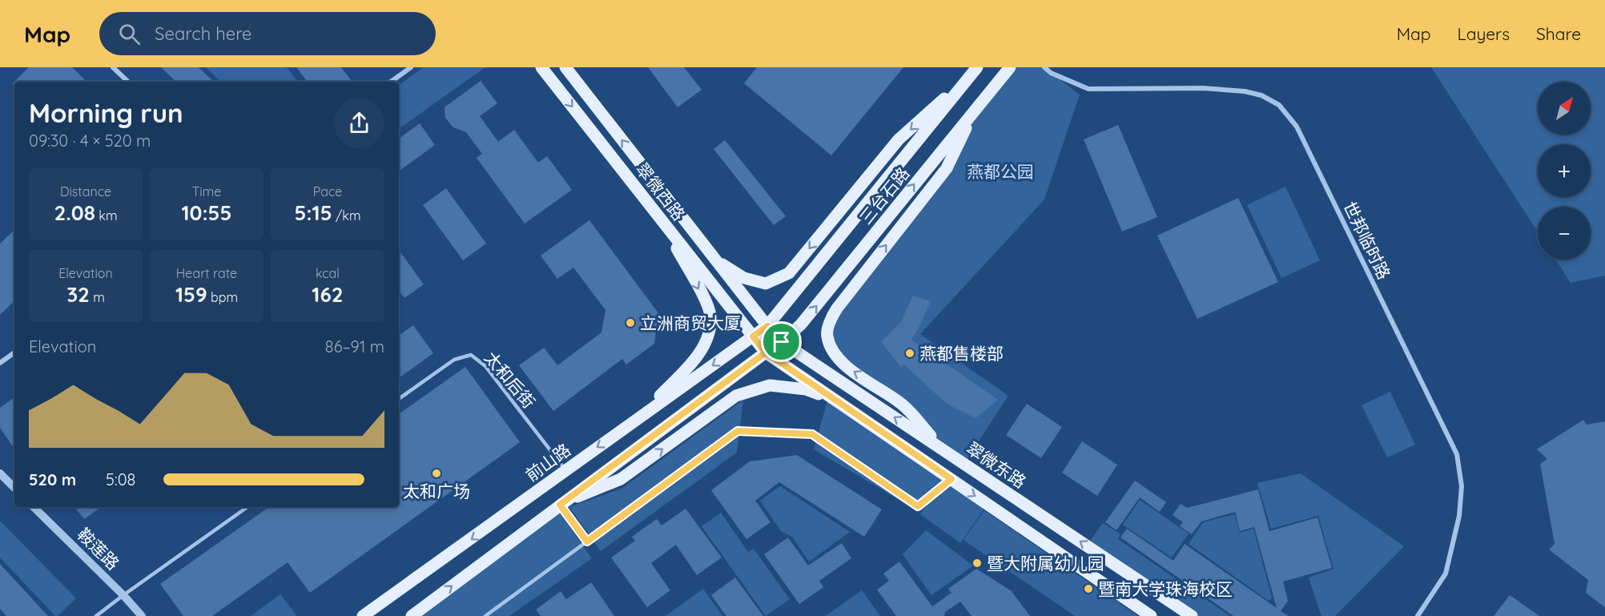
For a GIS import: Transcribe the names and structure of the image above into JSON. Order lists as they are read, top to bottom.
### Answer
{
  "streets": {
    "main road": [
      "翠微西路",
      "三台石路",
      "前山路",
      "翠微东路"
    ],
    "street": ["世邦临时路", "鞍莲路"],
    "lane": ["太和后街"]
  },
  "crossings": [
    ["翠微西路", "三台石路"],
    ["翠微西路", "前山路"],
    ["翠微西路", "翠微东路"],
    ["三台石路", "前山路"],
    ["三台石路", "翠微东路"],
    ["太和后街", "前山路"]
  ],
  "parks": ["燕都公园"],
  "places": [
    "立洲商贸大厦",
    "燕都售楼部",
    "太和广场",
    "暨大附属幼儿园",
    "暨南大学珠海校区"
  ],
  "north": "top right",
  "page": {
    "header": "Map",
    "search": "Search here",
    "nav": ["Map", "Layers", "Share"],
    "map_buttons": ["+", "−"],
    "heading": ["Morning run", "09:30 · 4 × 520 m"],
    "stats": [
      ["Distance", "2.08 km"],
      ["Time", "10:55"],
      ["Pace", "5:15 /km"],
      ["Elevation", "32 m"],
      ["Heart rate", "159 bpm"],
      ["kcal", "162"]
    ],
    "chart": ["Elevation", "86–91 m"],
    "list": [
      {
        "name": "520 m",
        "note": "5:08"
      }
    ]
  }
}
